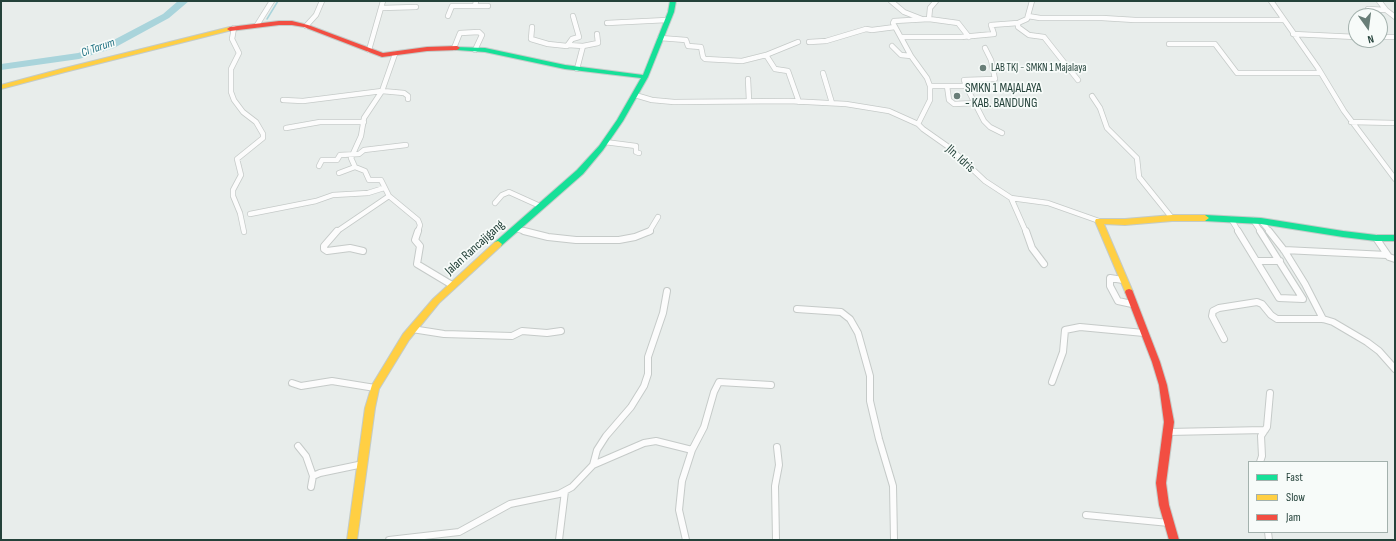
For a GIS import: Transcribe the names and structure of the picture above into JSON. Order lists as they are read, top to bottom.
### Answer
{
  "streets": {
    "street": ["Jln. Idris", "Jalan Rancajigang"]
  },
  "crossings": [
    ["Jln. Idris", "Jalan Rancajigang"]
  ],
  "water": ["Ci Tarum"],
  "places": ["LAB TKJ - SMKN 1 Majalaya", "SMKN 1 MAJALAYA - KAB. BANDUNG"],
  "legend": ["Fast", "Slow", "Jam"],
  "north": "bottom"
}
